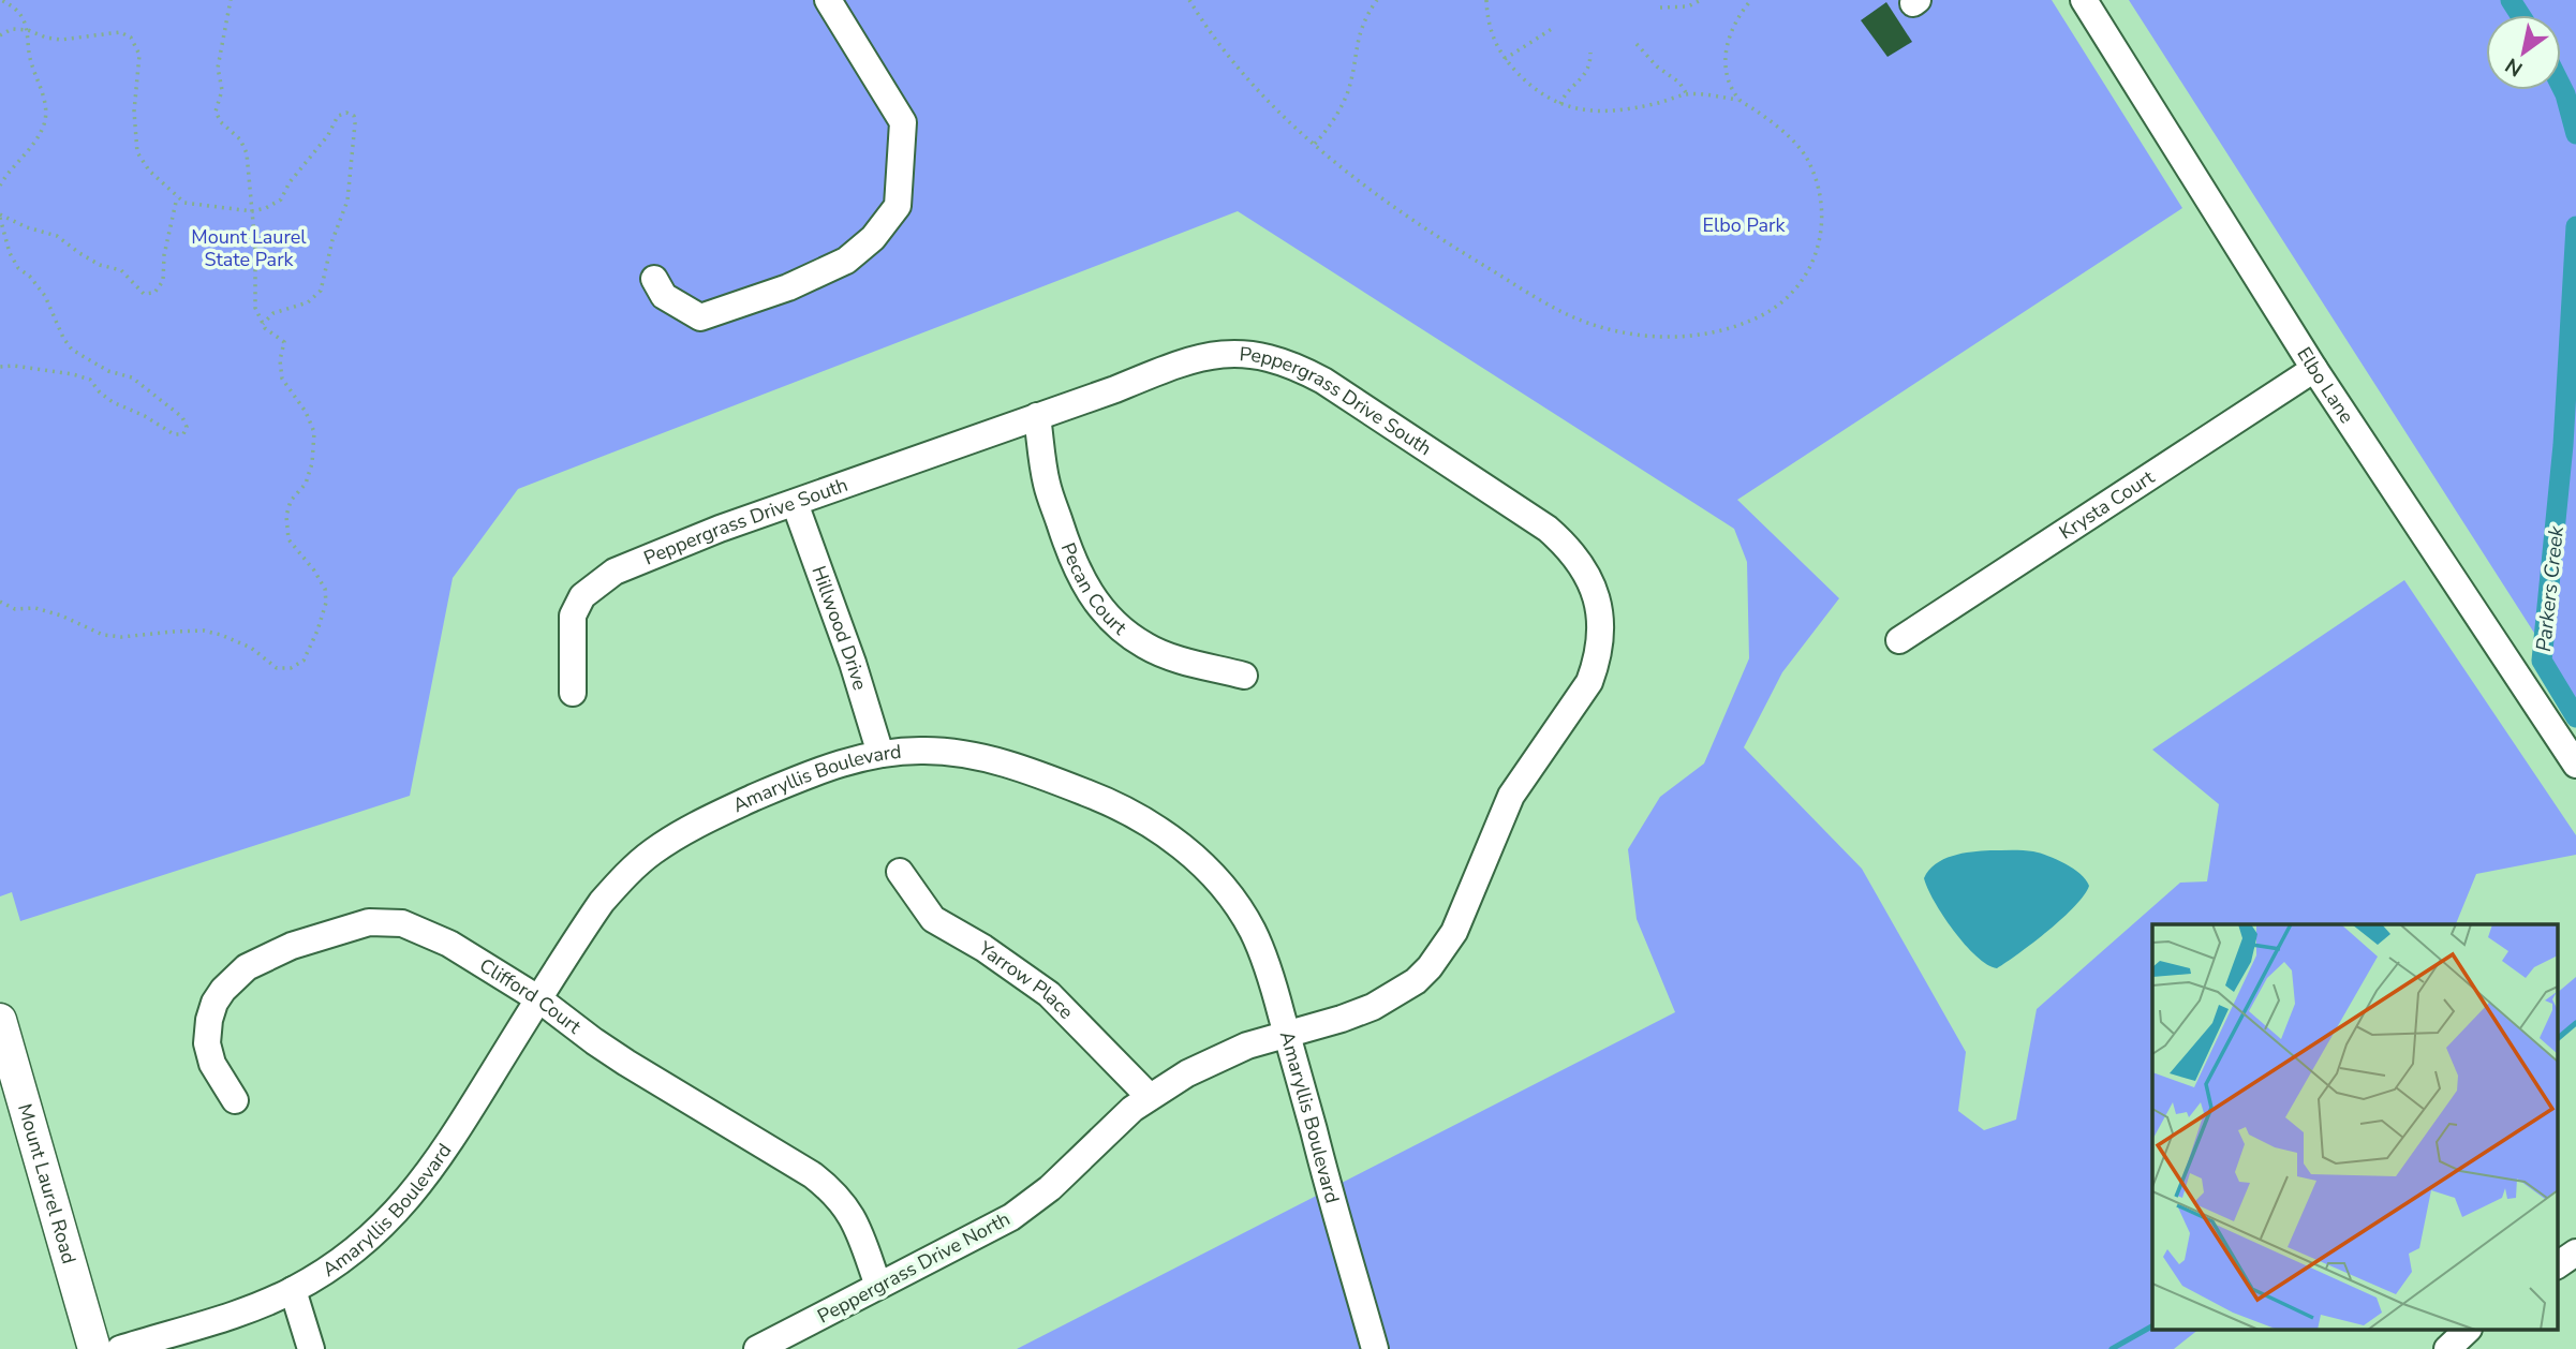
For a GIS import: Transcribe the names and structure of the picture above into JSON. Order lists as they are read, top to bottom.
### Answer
{
  "streets": {
    "main road": ["Mount Laurel Road"],
    "street": [
      "Elbo Lane",
      "Peppergrass Drive South",
      "Krysta Court",
      "Pecan Court",
      "Hillwood Drive",
      "Amaryllis Boulevard",
      "Yarrow Place",
      "Clifford Court",
      "Peppergrass Drive North"
    ]
  },
  "crossings": [
    ["Elbo Lane", "Krysta Court"],
    ["Peppergrass Drive South", "Pecan Court"],
    ["Peppergrass Drive South", "Hillwood Drive"],
    ["Peppergrass Drive South", "Amaryllis Boulevard"],
    ["Peppergrass Drive South", "Peppergrass Drive North"],
    ["Hillwood Drive", "Amaryllis Boulevard"],
    ["Amaryllis Boulevard", "Clifford Court"],
    ["Amaryllis Boulevard", "Peppergrass Drive North"],
    ["Yarrow Place", "Peppergrass Drive North"],
    ["Clifford Court", "Peppergrass Drive North"]
  ],
  "water": ["Parkers Creek"],
  "parks": ["Elbo Park", "Mount Laurel State Park"],
  "north": "bottom left"
}
